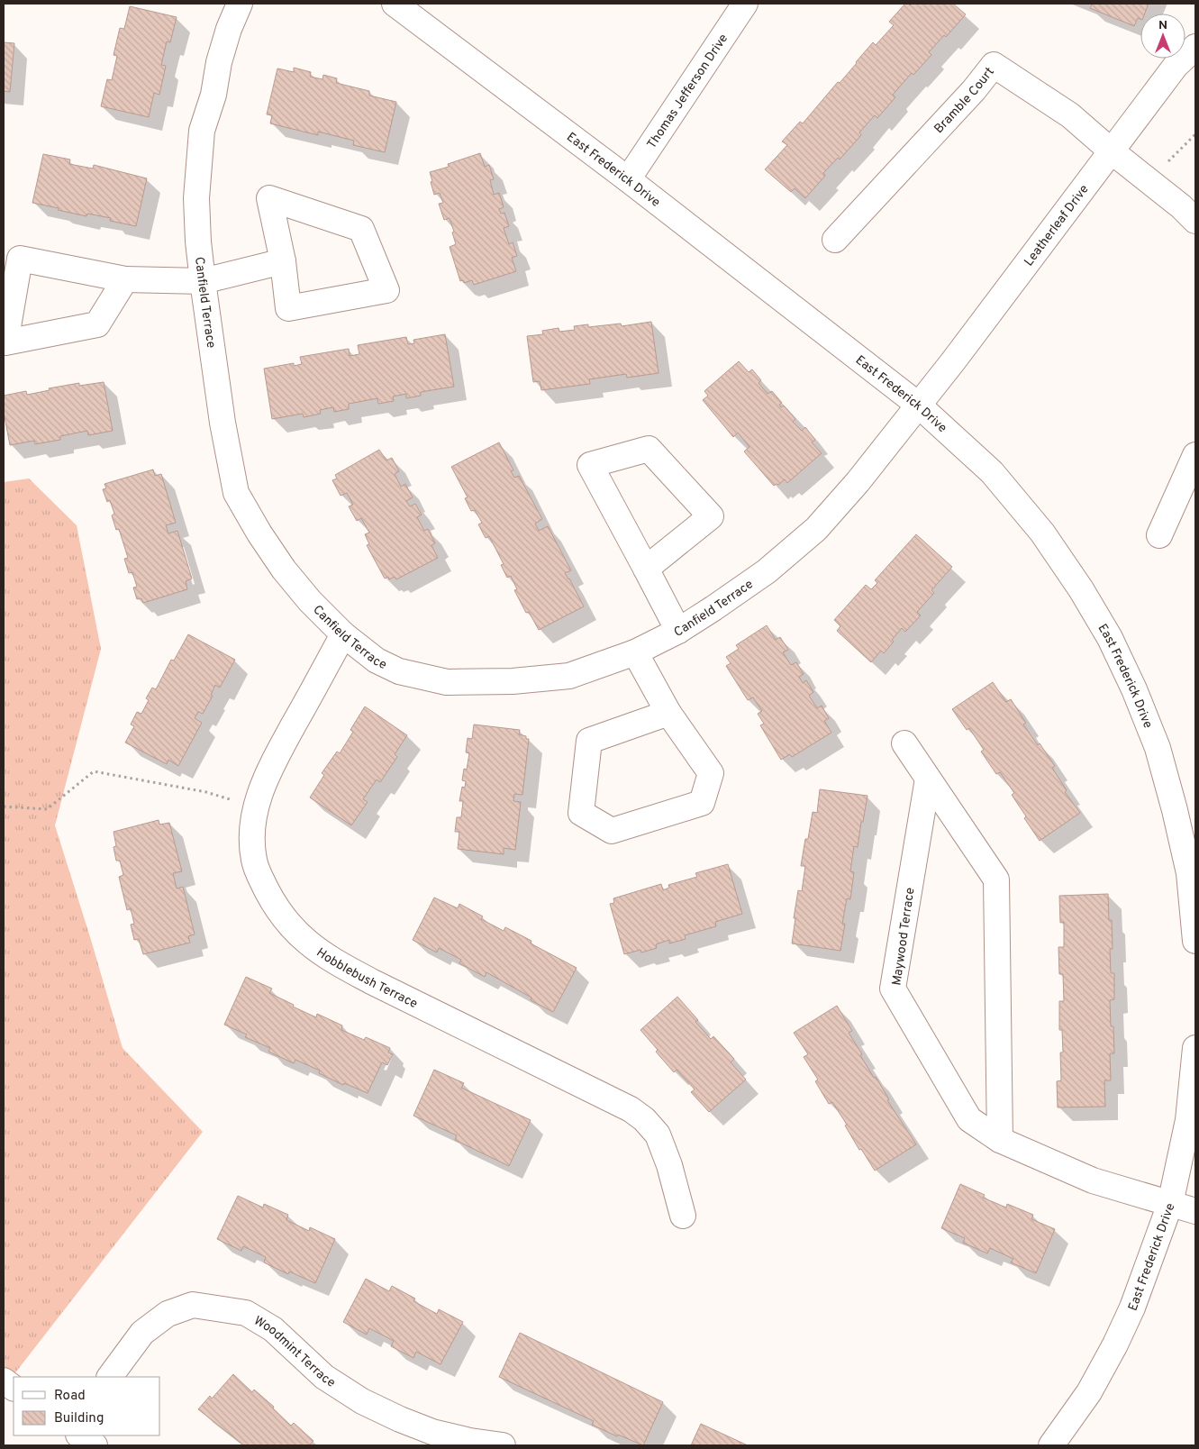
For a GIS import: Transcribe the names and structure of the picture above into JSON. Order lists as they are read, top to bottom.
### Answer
{
  "streets": {
    "street": [
      "Thomas Jefferson Drive",
      "Bramble Court",
      "East Frederick Drive",
      "Leatherleaf Drive",
      "Canfield Terrace",
      "Maywood Terrace",
      "Hobblebush Terrace",
      "Woodmint Terrace"
    ]
  },
  "crossings": [
    ["Thomas Jefferson Drive", "East Frederick Drive"],
    ["Bramble Court", "Leatherleaf Drive"],
    ["East Frederick Drive", "Leatherleaf Drive"],
    ["East Frederick Drive", "Canfield Terrace"],
    ["East Frederick Drive", "Maywood Terrace"],
    ["Leatherleaf Drive", "Canfield Terrace"],
    ["Canfield Terrace", "Hobblebush Terrace"]
  ],
  "legend": ["Road", "Building"],
  "north": "top"
}
